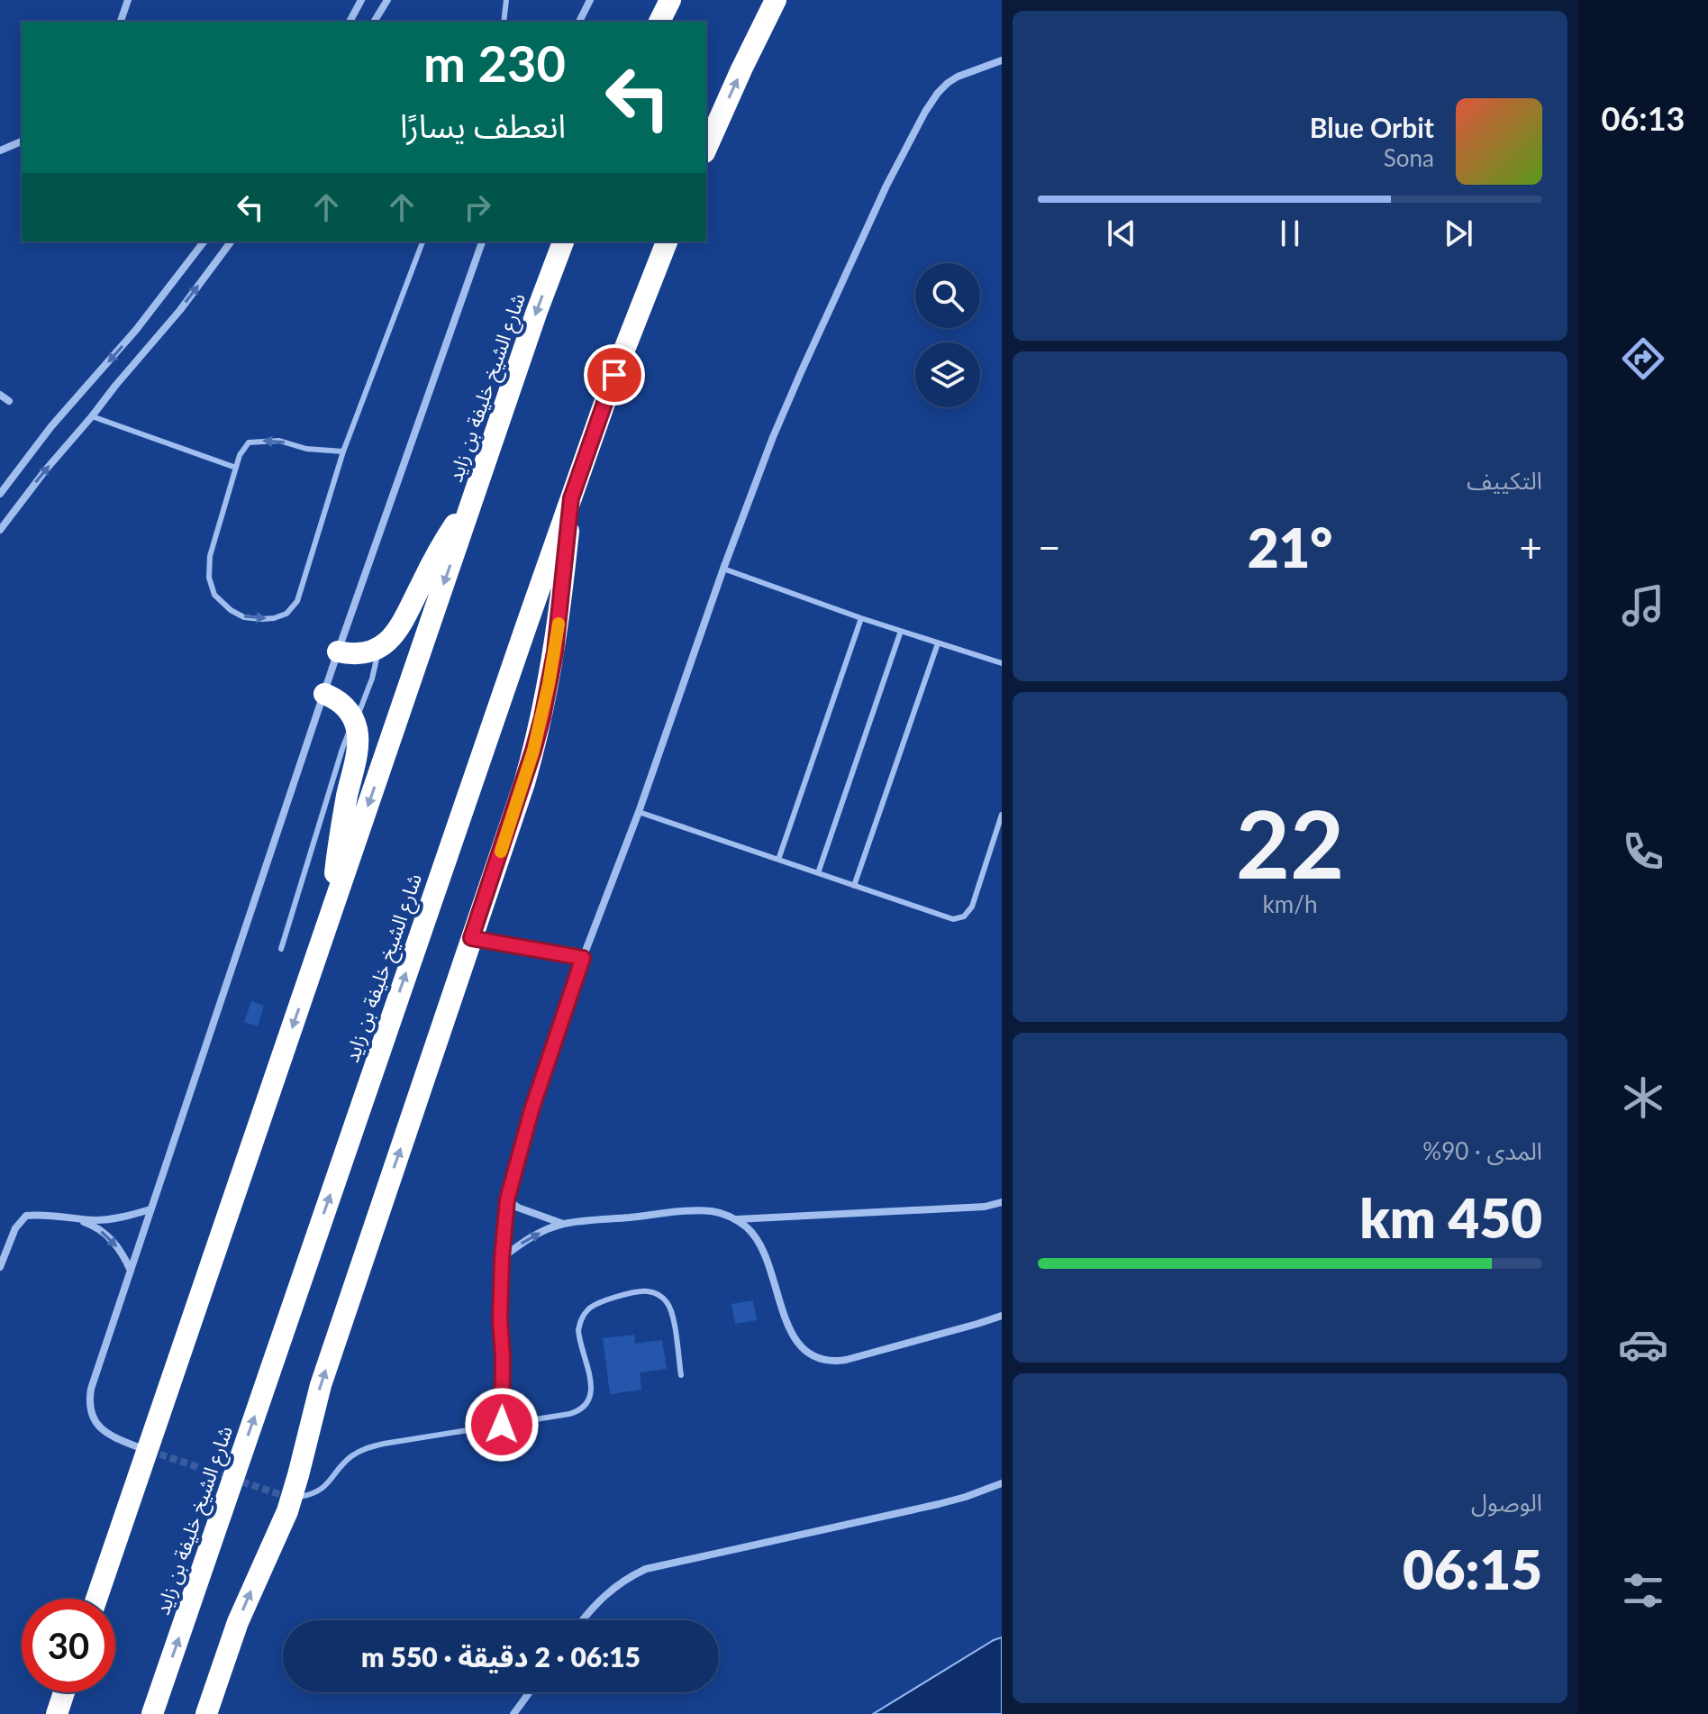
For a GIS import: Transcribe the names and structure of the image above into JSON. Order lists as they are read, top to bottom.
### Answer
{
  "streets": {
    "highway": ["شارع الشيخ خليفة بن زايد"]
  },
  "page": {
    "tabs": "06:13",
    "turn": ["230 m", "انعطف يسارًا"],
    "song": ["Blue Orbit", "Sona"],
    "tile": [
      "التكييف",
      ["22", "km/h"],
      ["المدى · 90%", "450 km"],
      ["الوصول", "06:15"]
    ],
    "heat": ["−", "21°", "+"],
    "limit": "30",
    "trip": "06:15 · 2 دقيقة · 550 m"
  }
}
